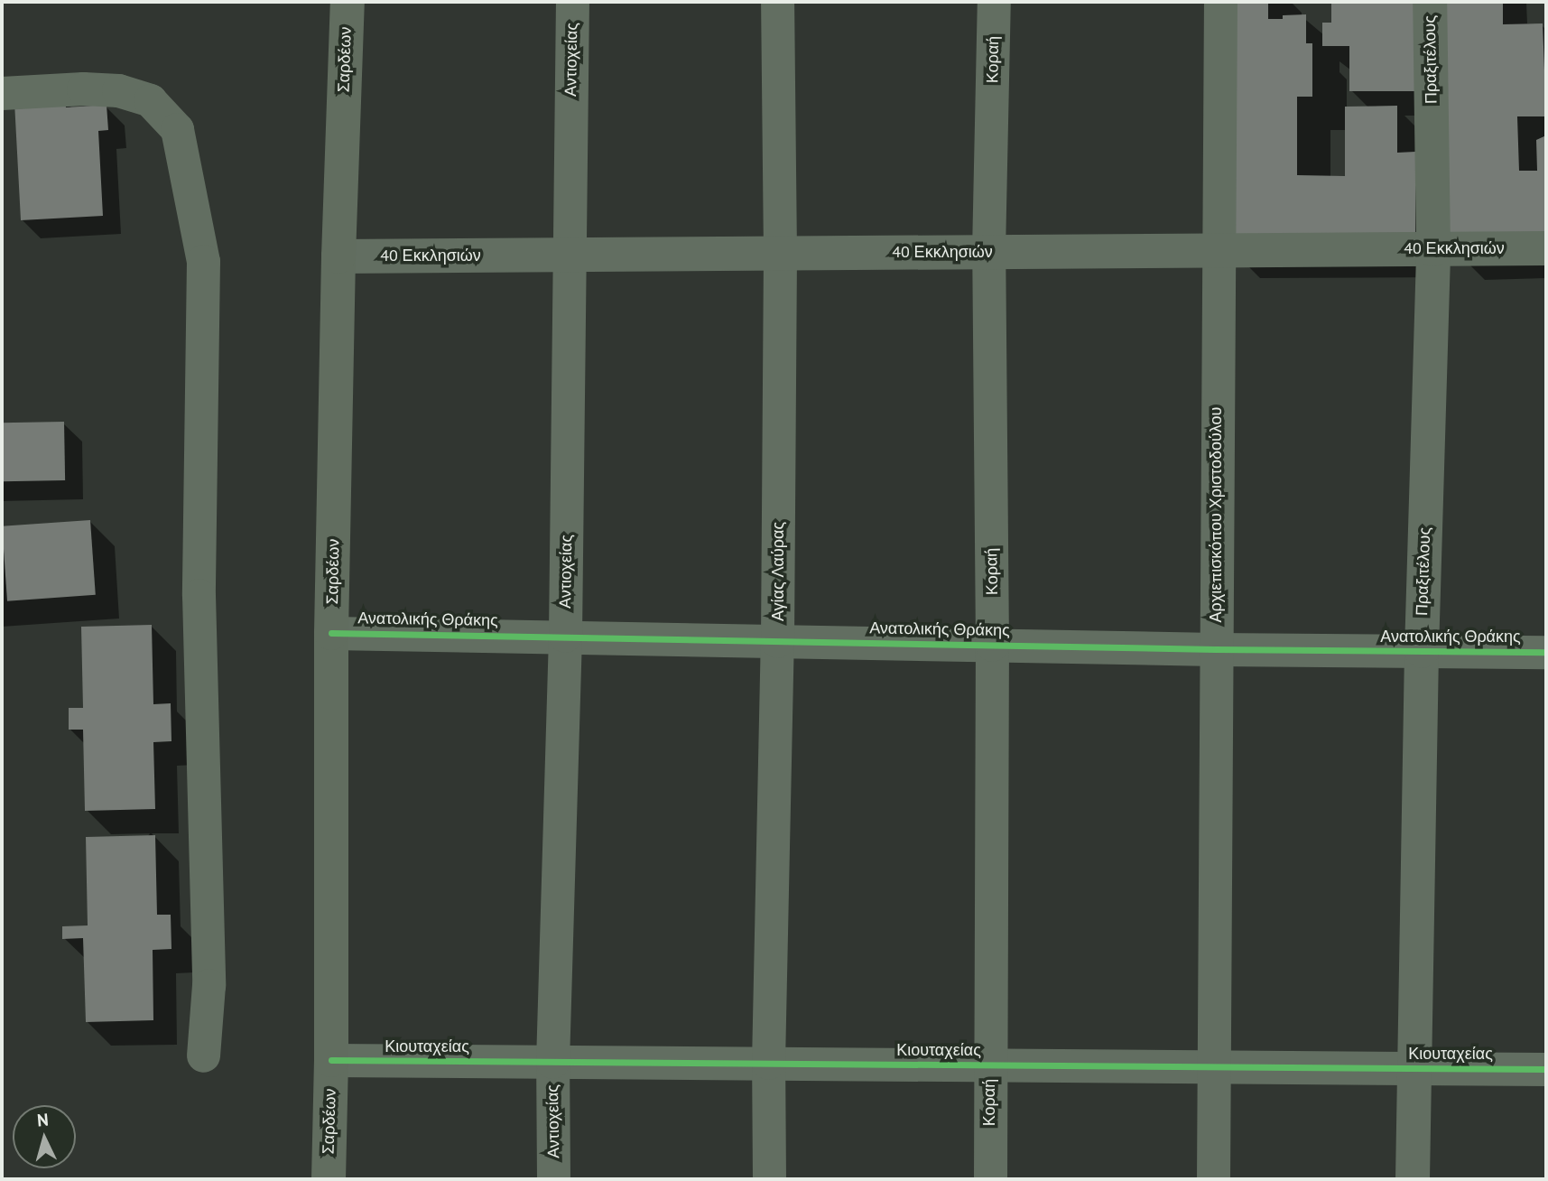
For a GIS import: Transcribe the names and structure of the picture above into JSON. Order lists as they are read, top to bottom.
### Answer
{
  "streets": {
    "main road": ["Σαρδέων"],
    "street": [
      "Αντιοχείας",
      "Κοραή",
      "Πραξιτέλους",
      "40 Εκκλησιών",
      "Αρχιεπισκόπου Χριστοδούλου",
      "Αγίας Λαύρας",
      "Ανατολικής Θράκης",
      "Κιουταχείας"
    ]
  },
  "crossings": [
    ["Σαρδέων", "40 Εκκλησιών"],
    ["Σαρδέων", "Ανατολικής Θράκης"],
    ["Σαρδέων", "Κιουταχείας"],
    ["Αντιοχείας", "40 Εκκλησιών"],
    ["Αντιοχείας", "Ανατολικής Θράκης"],
    ["Αντιοχείας", "Κιουταχείας"],
    ["Κοραή", "40 Εκκλησιών"],
    ["Κοραή", "Ανατολικής Θράκης"],
    ["Κοραή", "Κιουταχείας"],
    ["Πραξιτέλους", "40 Εκκλησιών"],
    ["Πραξιτέλους", "Ανατολικής Θράκης"],
    ["Πραξιτέλους", "Κιουταχείας"],
    ["40 Εκκλησιών", "Αρχιεπισκόπου Χριστοδούλου"],
    ["40 Εκκλησιών", "Αγίας Λαύρας"],
    ["Αρχιεπισκόπου Χριστοδούλου", "Ανατολικής Θράκης"],
    ["Αρχιεπισκόπου Χριστοδούλου", "Κιουταχείας"],
    ["Αγίας Λαύρας", "Ανατολικής Θράκης"],
    ["Αγίας Λαύρας", "Κιουταχείας"]
  ],
  "north": "top"
}
